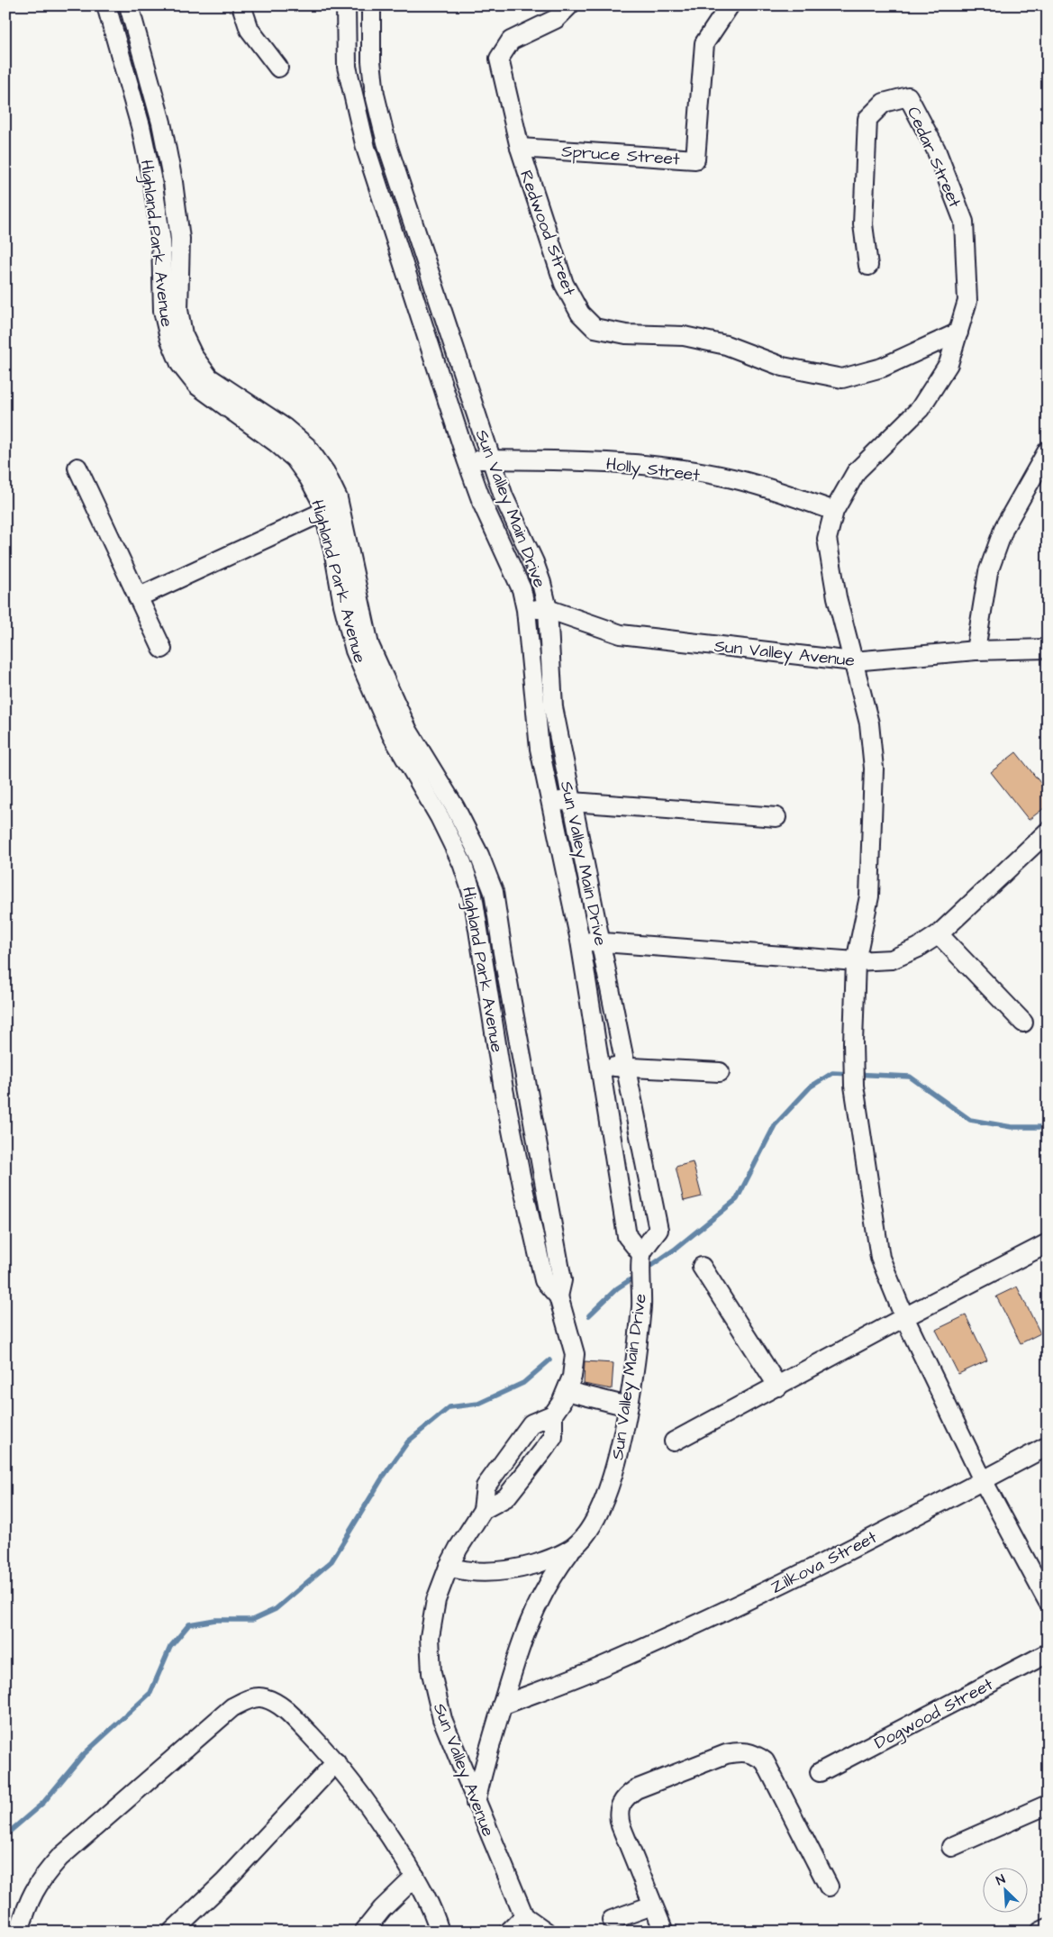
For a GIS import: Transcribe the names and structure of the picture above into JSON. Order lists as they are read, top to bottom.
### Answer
{
  "streets": {
    "street": [
      "Spruce Street",
      "Cedar Street",
      "Redwood Street",
      "Highland Park Avenue",
      "Holly Street",
      "Sun Valley Main Drive",
      "Sun Valley Avenue",
      "Zilkova Street",
      "Dogwood Street"
    ]
  },
  "crossings": [
    ["Spruce Street", "Redwood Street"],
    ["Cedar Street", "Redwood Street"],
    ["Cedar Street", "Holly Street"],
    ["Cedar Street", "Sun Valley Avenue"],
    ["Cedar Street", "Zilkova Street"],
    ["Highland Park Avenue", "Sun Valley Main Drive"],
    ["Highland Park Avenue", "Sun Valley Avenue"],
    ["Holly Street", "Sun Valley Main Drive"],
    ["Sun Valley Main Drive", "Sun Valley Avenue"]
  ],
  "north": "top left"
}
